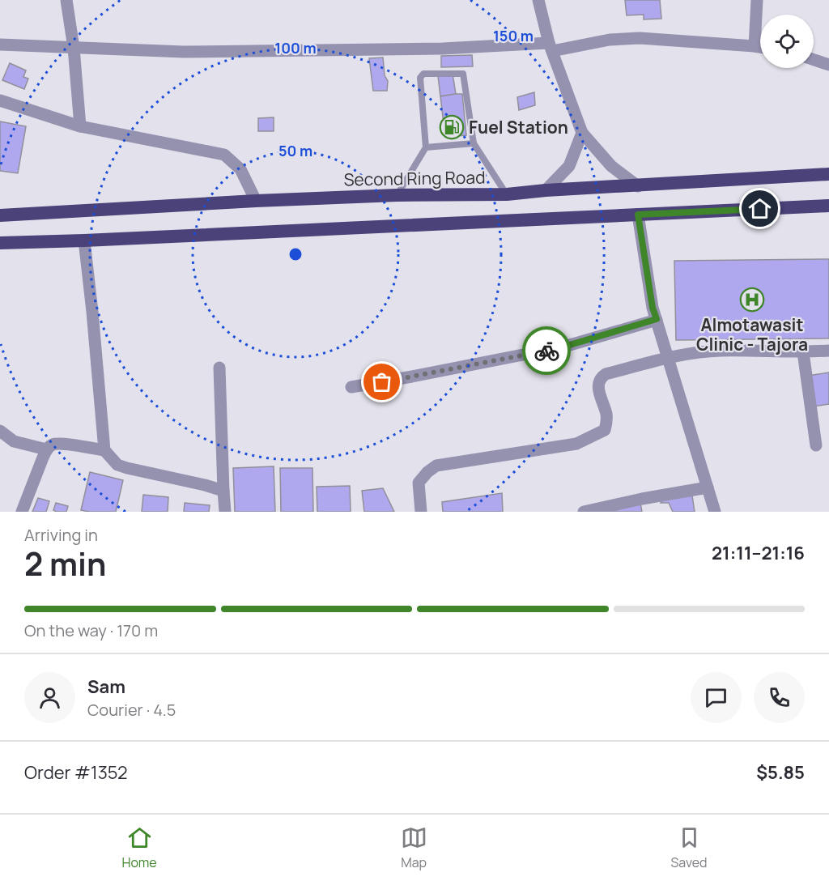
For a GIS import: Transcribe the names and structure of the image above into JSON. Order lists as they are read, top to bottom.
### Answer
{
  "streets": {
    "highway": ["Second Ring Road"]
  },
  "places": {
    "fuel station": ["Fuel Station"],
    "hospital": ["Almotawasit Clinic - Tajora"]
  },
  "page": {
    "heading": ["2 min", "Arriving in", "21:11–21:16"],
    "panel": [
      "Sam",
      "Courier · 4.5",
      "Order #1352",
      "$5.85"
    ],
    "bar": "On the way · 170 m",
    "tabs": ["Home", "Map", "Saved"]
  },
  "rings": ["150 m", "100 m", "50 m"]
}
